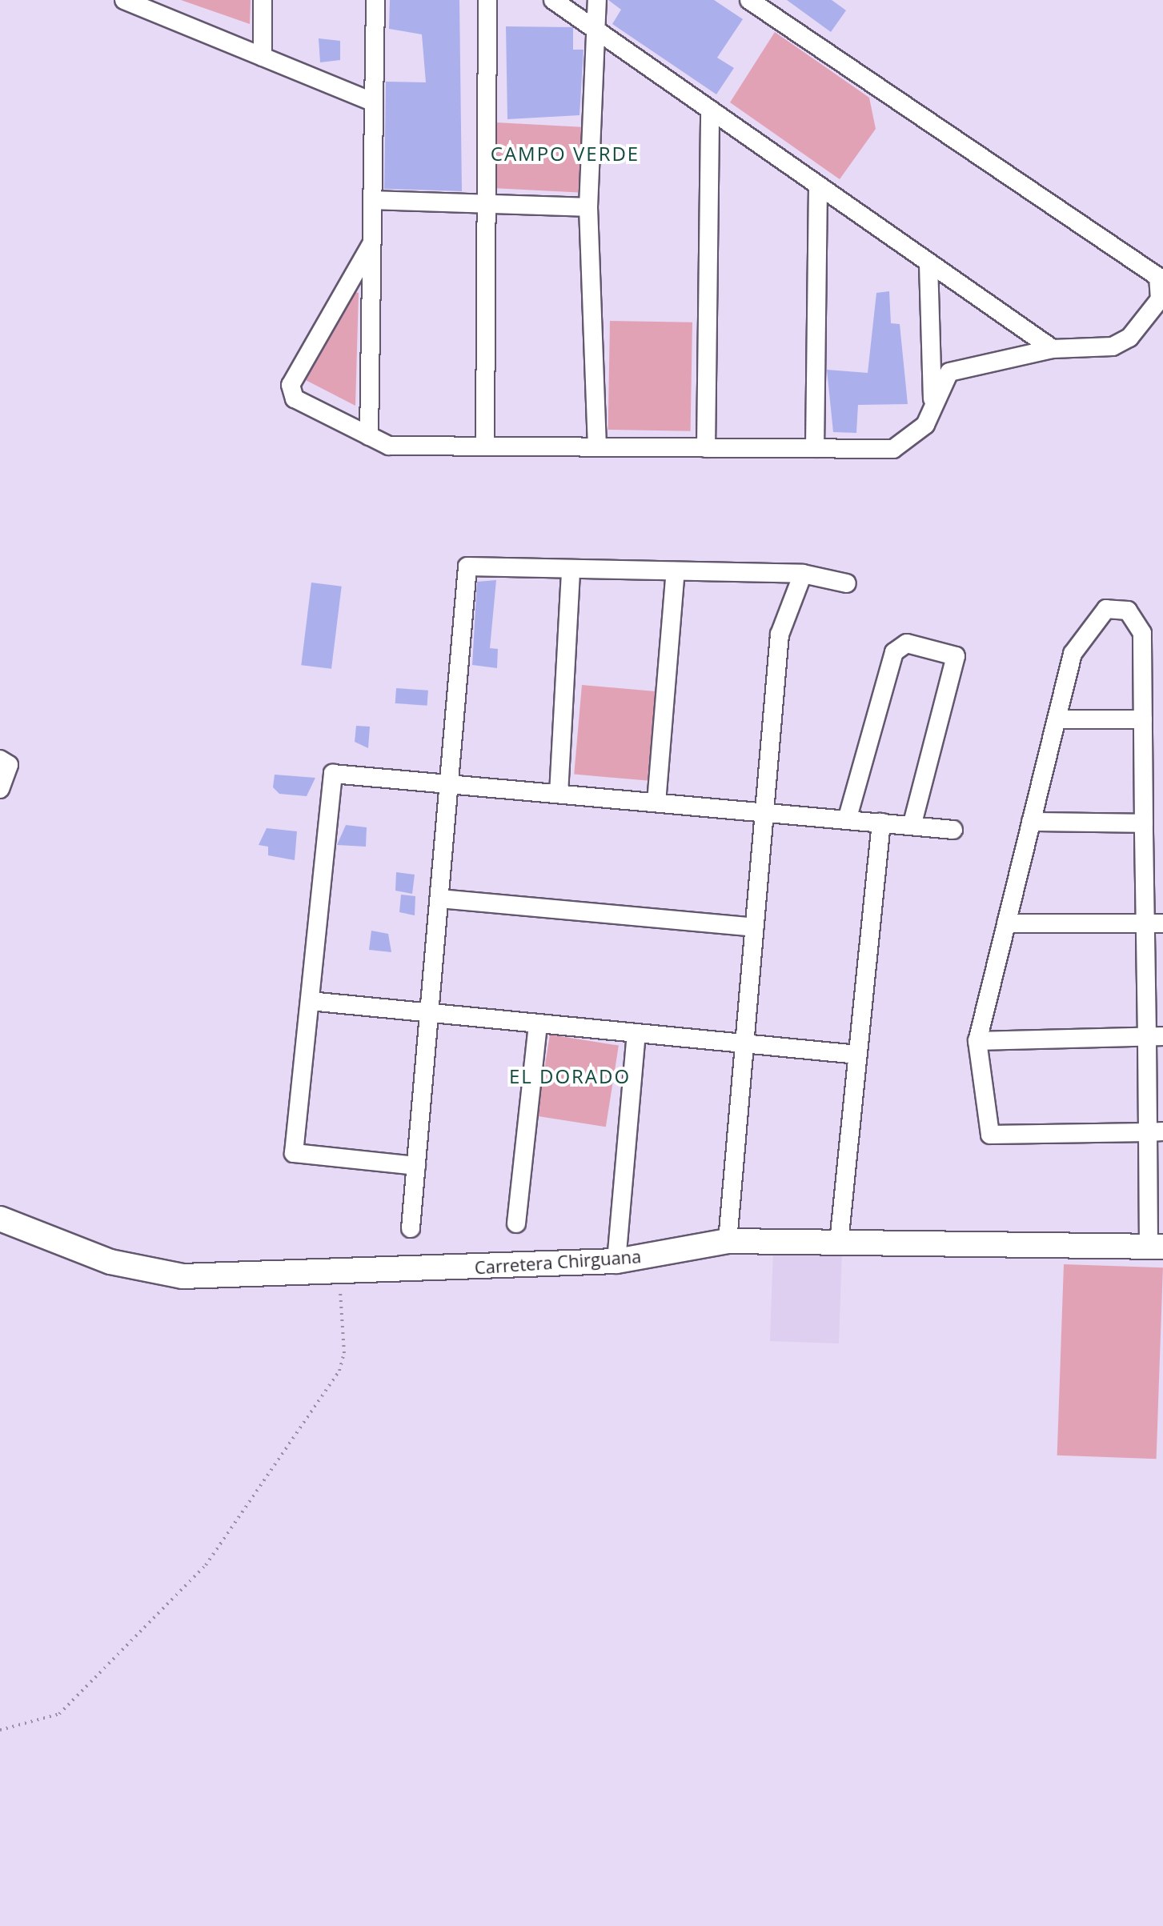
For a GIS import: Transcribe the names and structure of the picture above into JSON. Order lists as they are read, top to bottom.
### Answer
{
  "streets": {
    "street": ["Carretera Chirguana"]
  },
  "districts": ["CAMPO VERDE", "EL DORADO"]
}
